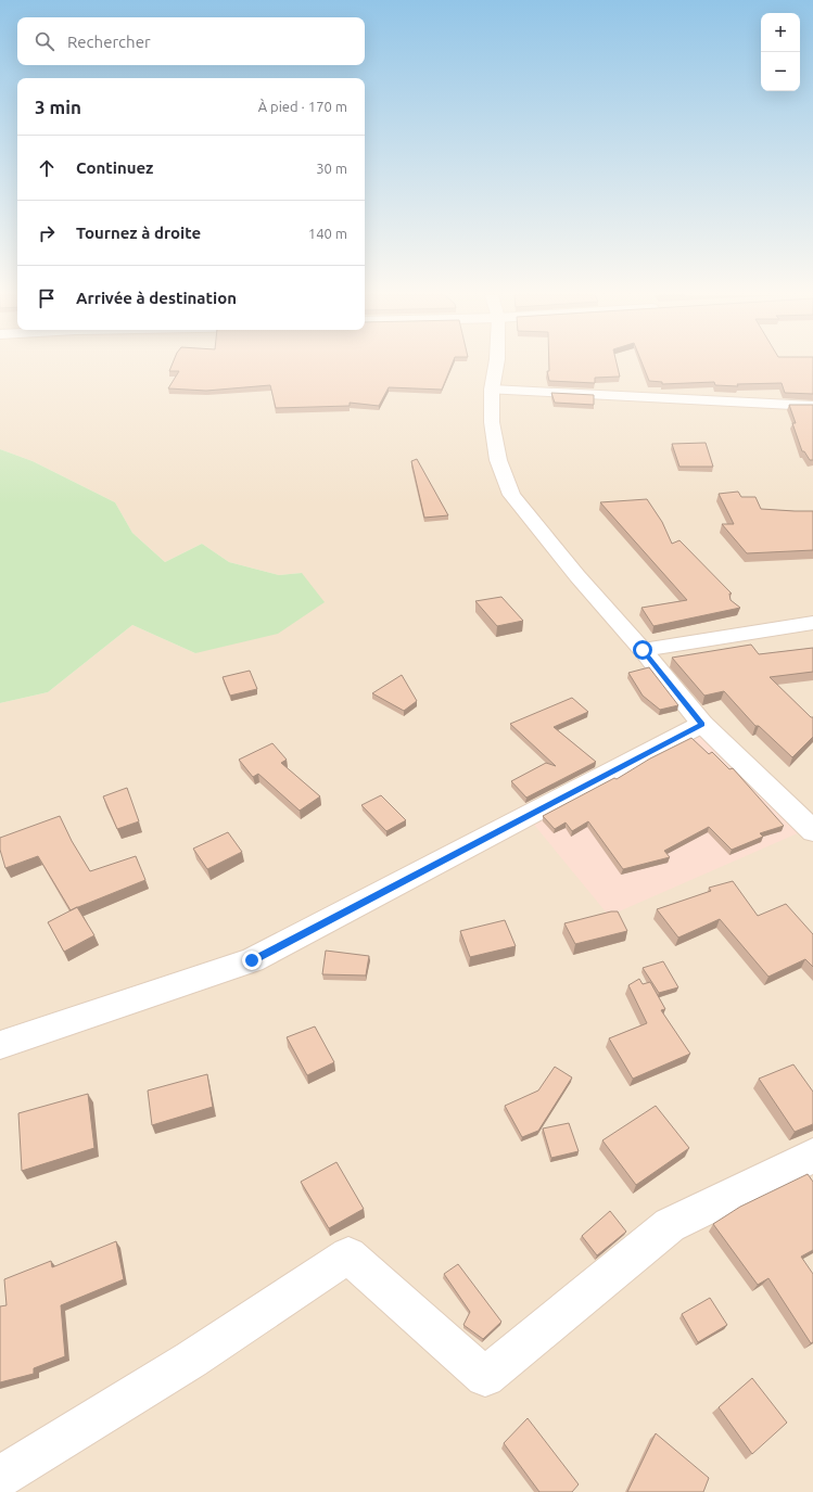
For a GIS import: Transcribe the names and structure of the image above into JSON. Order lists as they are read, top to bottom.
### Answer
{
  "page": {
    "map_buttons": ["+", "−"],
    "search": "Rechercher",
    "heading": ["3 min", "À pied · 170 m"],
    "list": [
      ["Continuez", "30 m"],
      ["Tournez à droite", "140 m"],
      "Arrivée à destination"
    ]
  }
}
